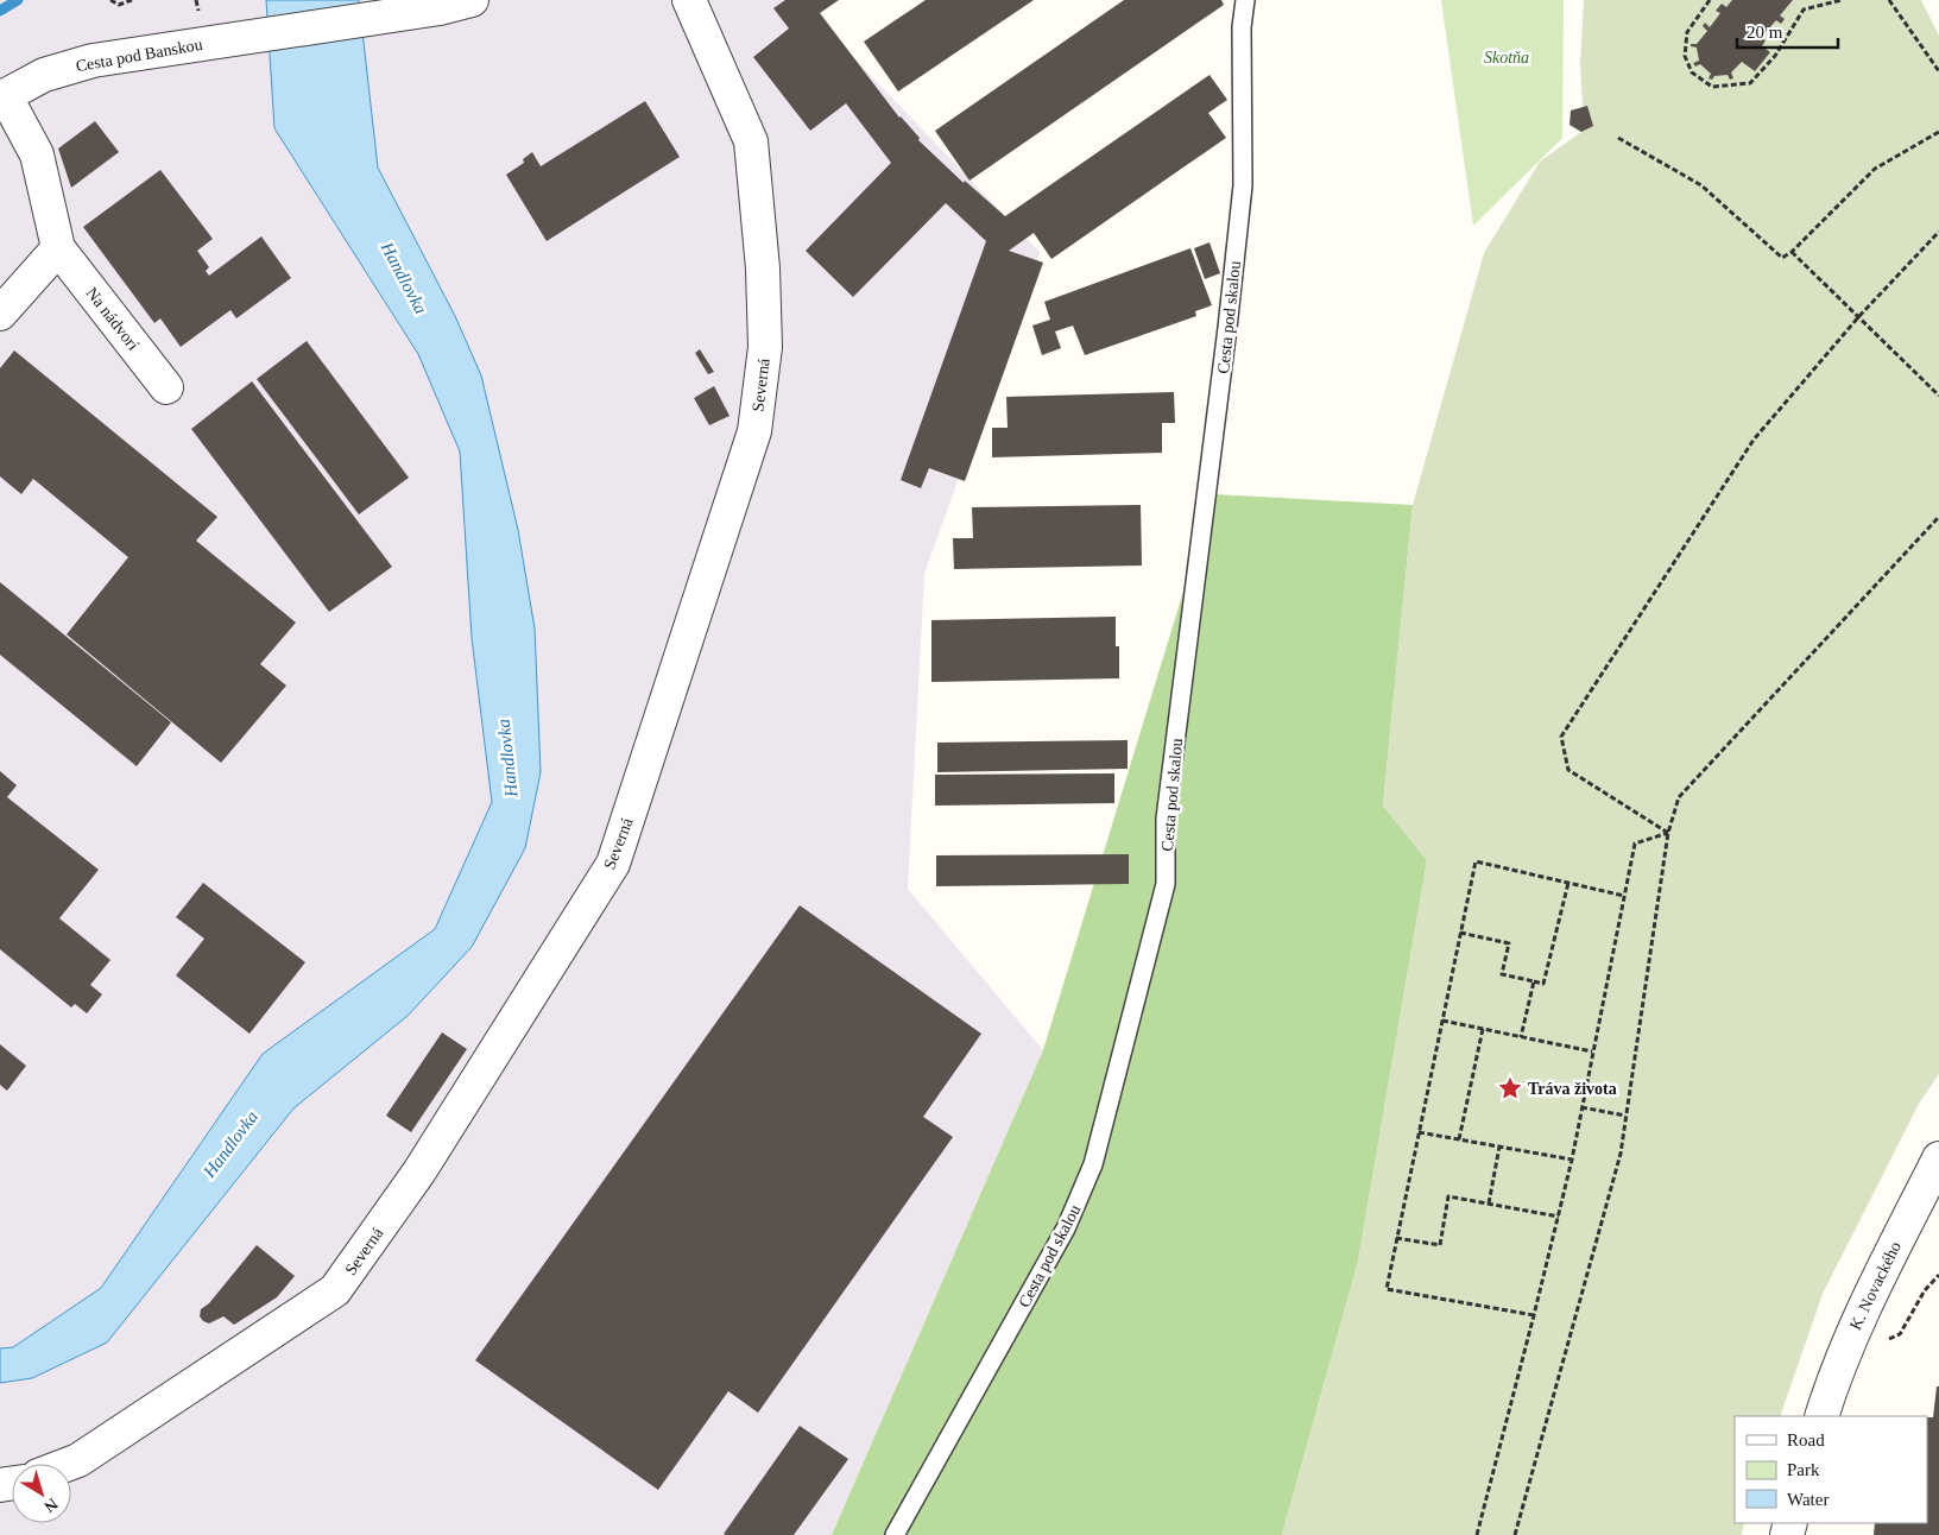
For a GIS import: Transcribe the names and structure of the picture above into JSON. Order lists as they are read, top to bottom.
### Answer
{
  "streets": {
    "street": [
      "Cesta pod Banskou",
      "Na nádvorí",
      "Severná",
      "K. Novackého"
    ],
    "lane": ["Cesta pod skalou"]
  },
  "crossings": [
    ["Cesta pod Banskou", "Na nádvorí"]
  ],
  "water": ["Handlovka"],
  "parks": ["Skotňa"],
  "places": {
    "place": ["Tráva života"]
  },
  "legend": ["Road", "Park", "Water"],
  "scale_bar": "20 m",
  "north": "bottom right"
}
